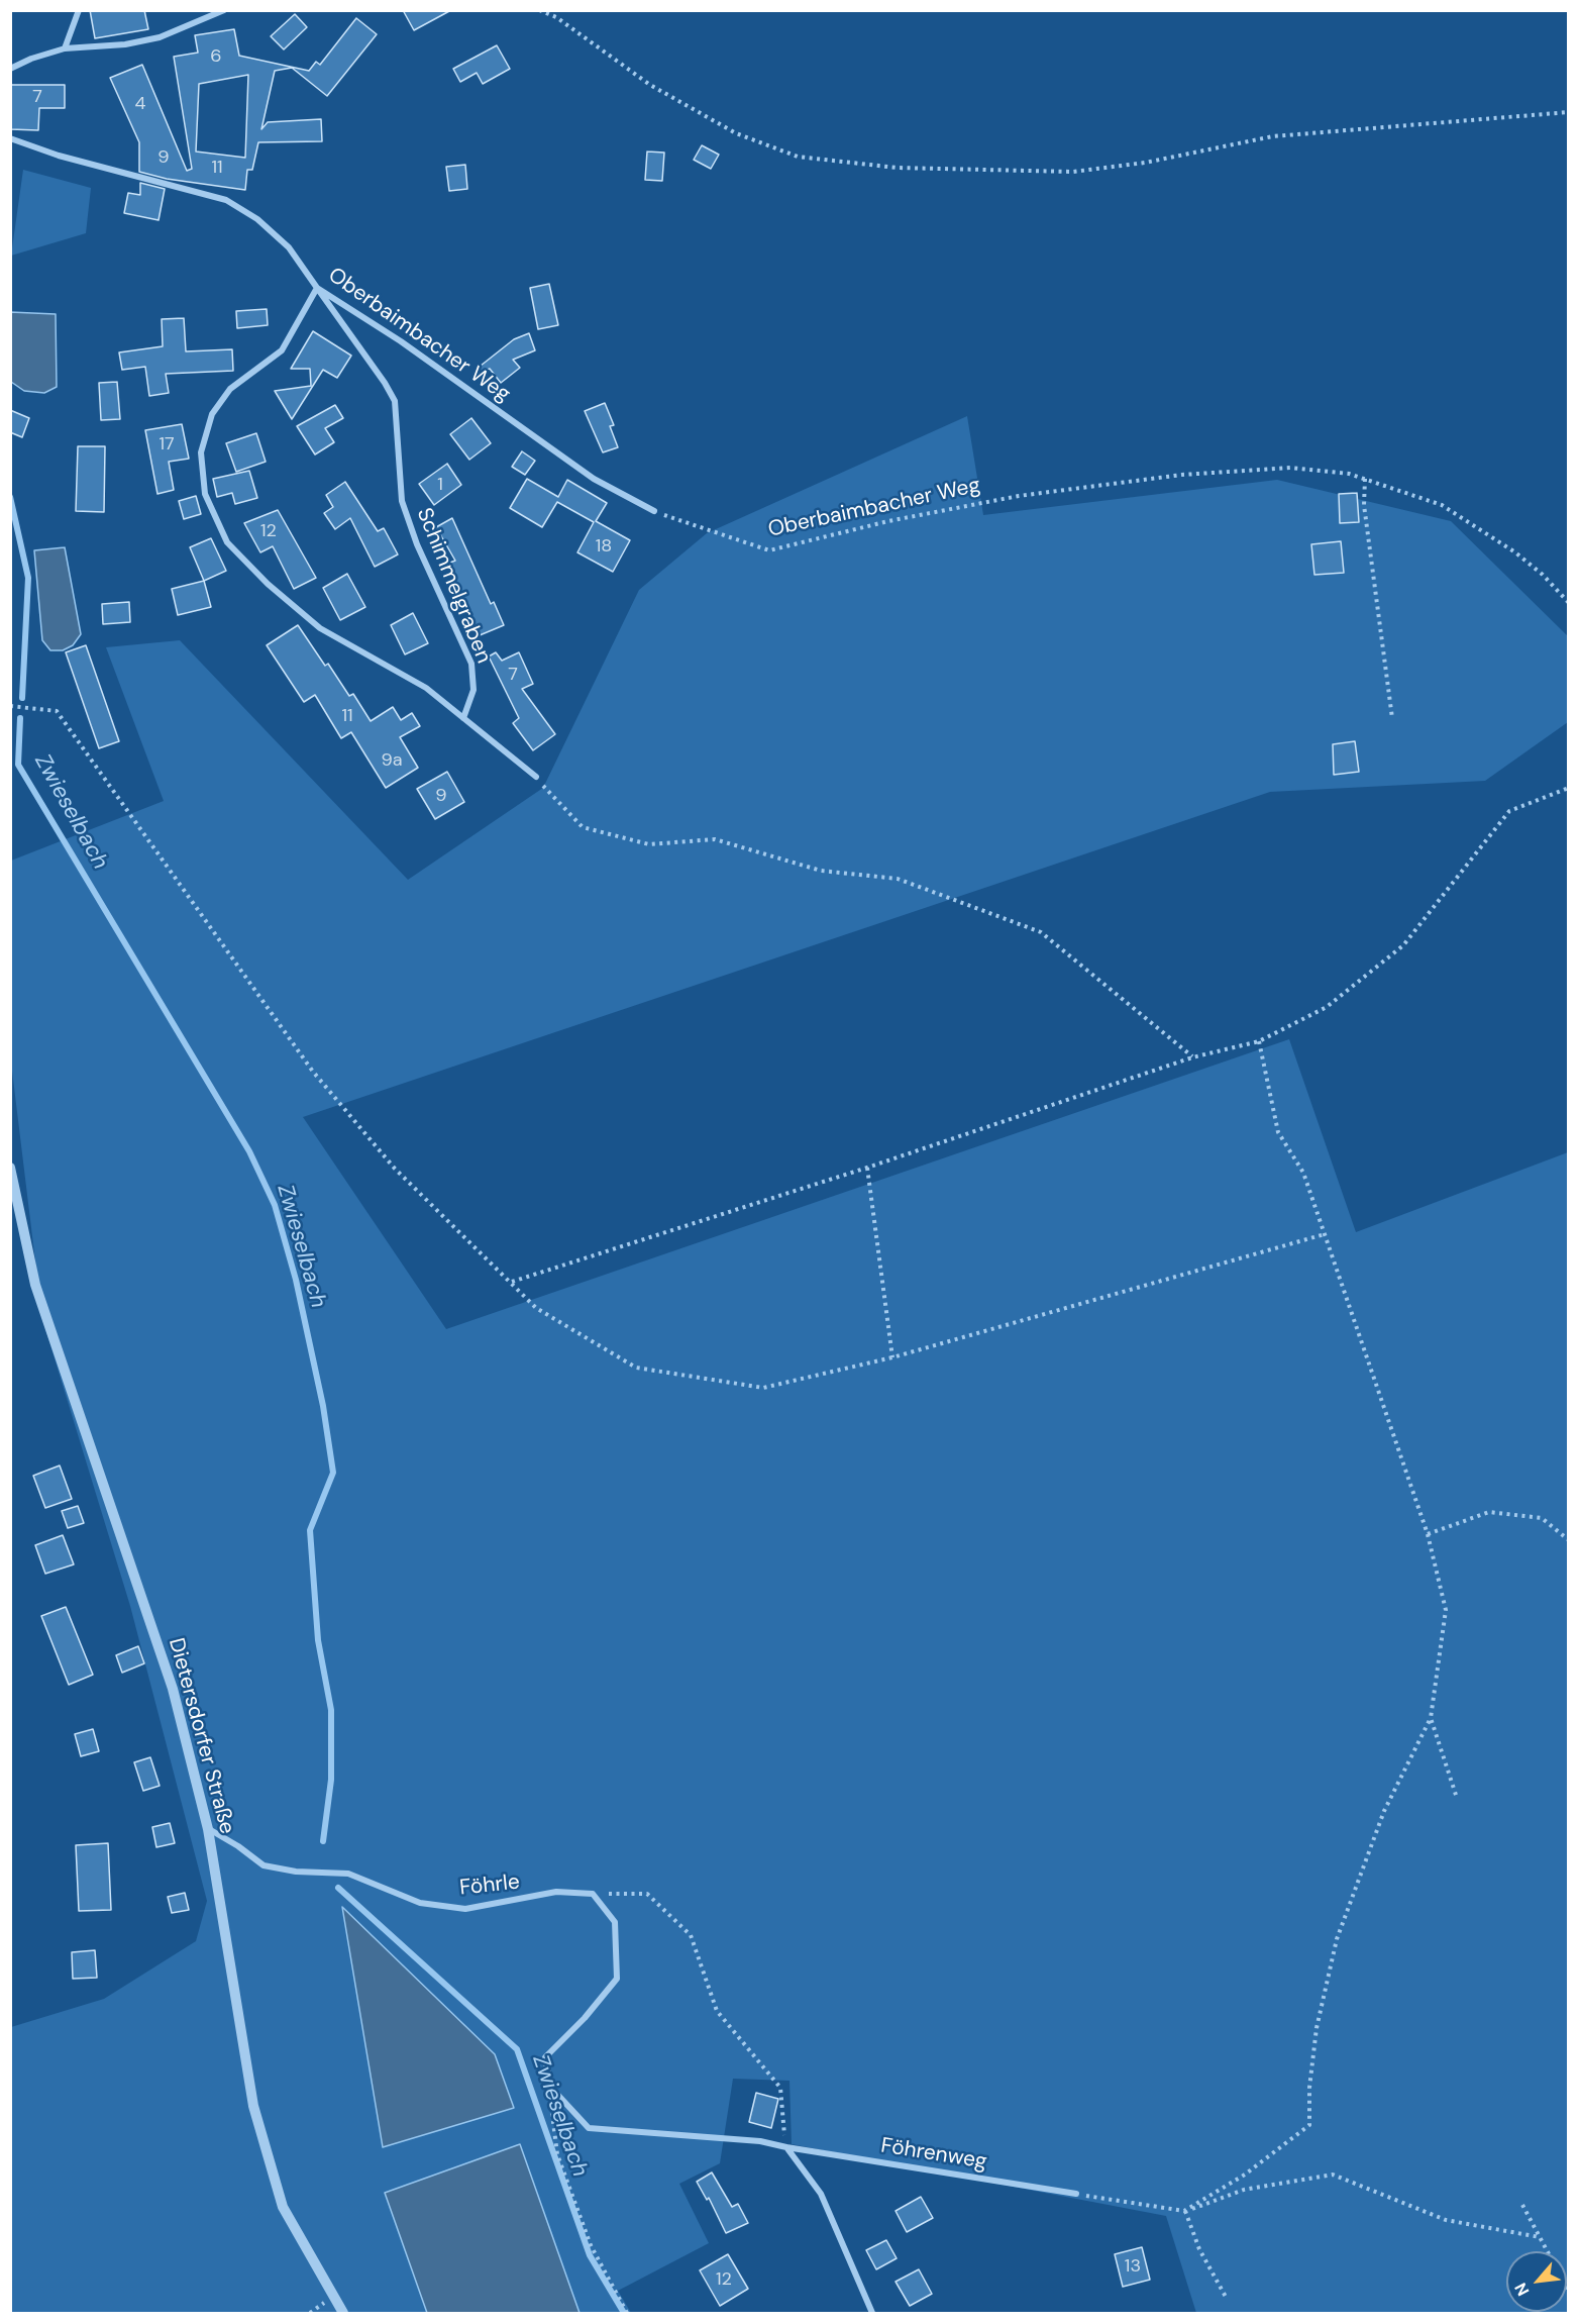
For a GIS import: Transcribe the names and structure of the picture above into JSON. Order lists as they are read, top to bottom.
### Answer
{
  "streets": {
    "street": [
      "Oberbaimbacher Weg",
      "Schimmelgraben",
      "Dietersdorfer Straße",
      "Föhrle",
      "Föhrenweg"
    ]
  },
  "crossings": [
    ["Oberbaimbacher Weg", "Schimmelgraben"],
    ["Dietersdorfer Straße", "Föhrle"]
  ],
  "water": ["Zwieselbach"],
  "house_numbers": [
    "6",
    "7",
    "4",
    "9",
    "11",
    "17",
    "1",
    "12",
    "18",
    "7",
    "11",
    "9a",
    "9",
    "13",
    "12"
  ],
  "north": "bottom left"
}
